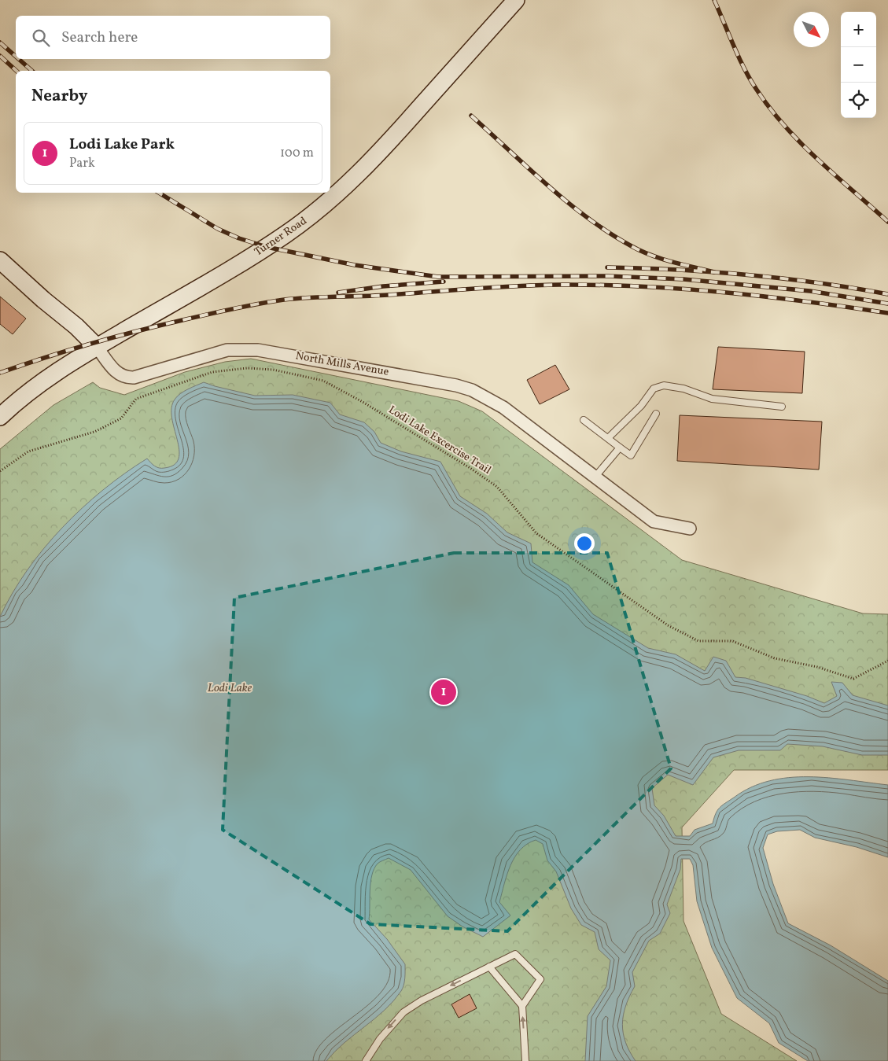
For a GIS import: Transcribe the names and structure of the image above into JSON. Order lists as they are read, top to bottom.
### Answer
{
  "streets": {
    "main road": ["Turner Road", "North Mills Avenue"],
    "path": ["Lodi Lake Excercise Trail"]
  },
  "crossings": [
    ["Turner Road", "North Mills Avenue"]
  ],
  "water": ["Lodi Lake"],
  "north": "bottom right",
  "page": {
    "map_buttons": ["+", "−"],
    "search": "Search here",
    "heading": "Nearby",
    "list": [
      {
        "mark": "1",
        "name": "Lodi Lake Park",
        "note": "Park",
        "value": "100 m"
      }
    ],
    "pins": "1"
  }
}
